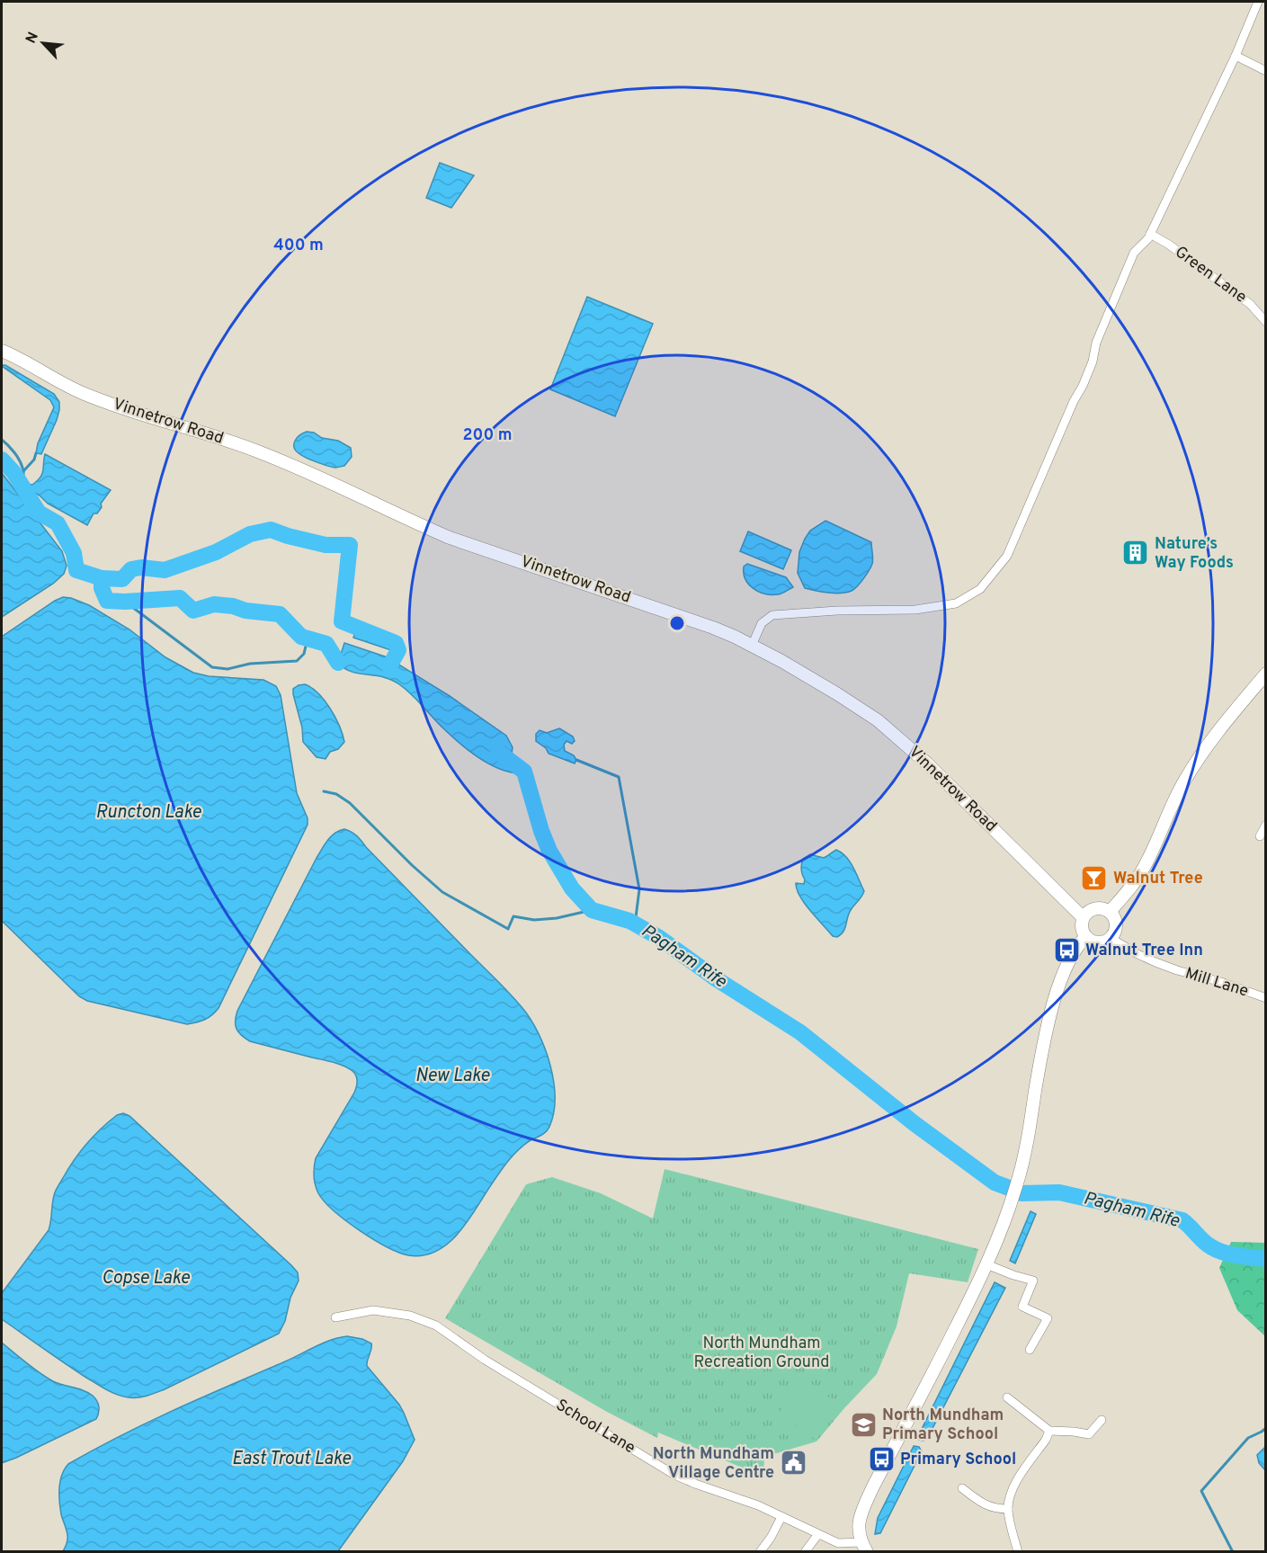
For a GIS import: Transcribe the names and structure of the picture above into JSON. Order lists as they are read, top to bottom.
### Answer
{
  "streets": {
    "street": [
      "Green Lane",
      "Vinnetrow Road",
      "Mill Lane",
      "School Lane"
    ]
  },
  "crossings": [
    ["Vinnetrow Road", "Mill Lane"]
  ],
  "water": [
    "Runcton Lake",
    "Pagham Rife",
    "New Lake",
    "Copse Lake",
    "East Trout Lake"
  ],
  "parks": ["North Mundham Recreation Ground"],
  "places": {
    "building": ["Nature’s Way Foods"],
    "bar": ["Walnut Tree"],
    "bus stop": ["Walnut Tree Inn", "Primary School"],
    "school or university": ["North Mundham Primary School"],
    "public building": ["North Mundham Village Centre"]
  },
  "north": "top left",
  "rings": ["400 m", "200 m"]
}
